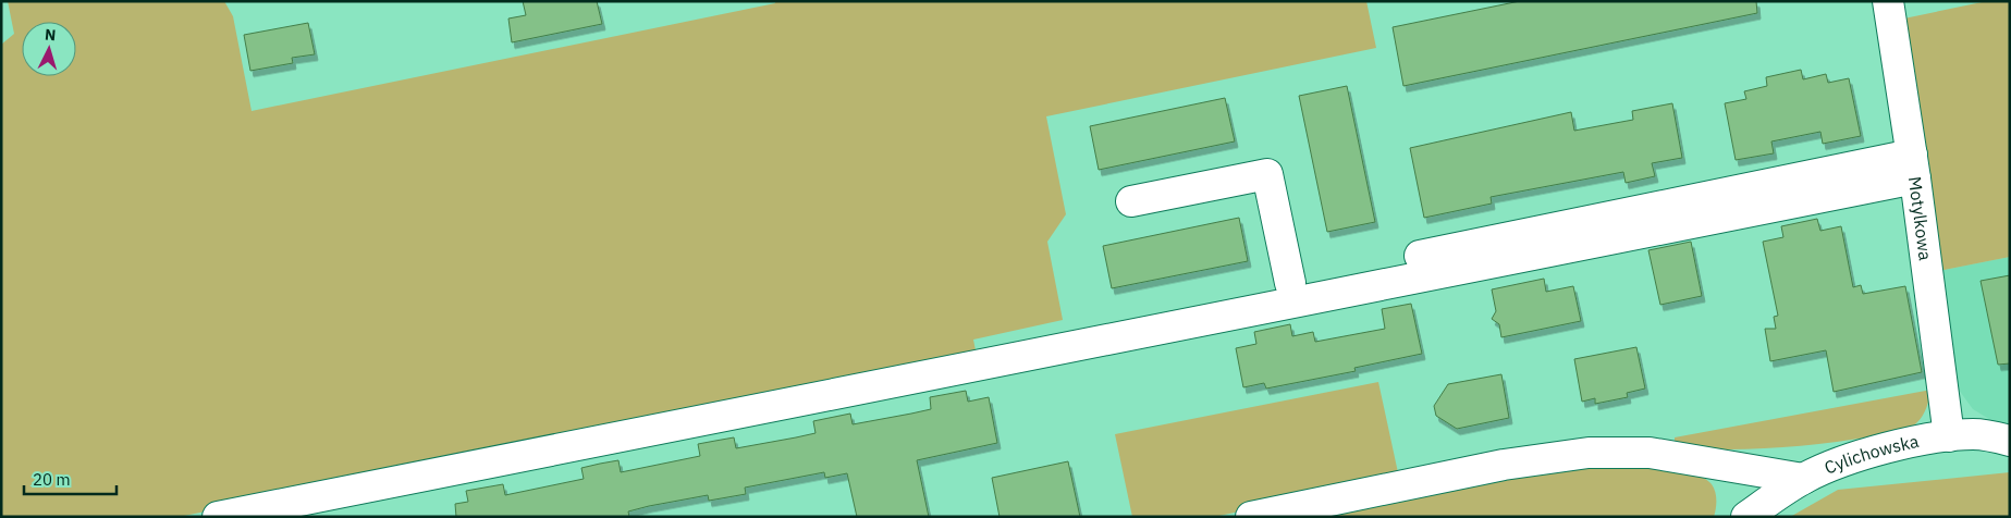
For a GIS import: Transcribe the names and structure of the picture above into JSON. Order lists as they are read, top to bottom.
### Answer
{
  "streets": {
    "street": ["Motylkowa", "Cylichowska"]
  },
  "crossings": [
    ["Motylkowa", "Cylichowska"]
  ],
  "scale_bar": "20 m",
  "north": "top"
}
